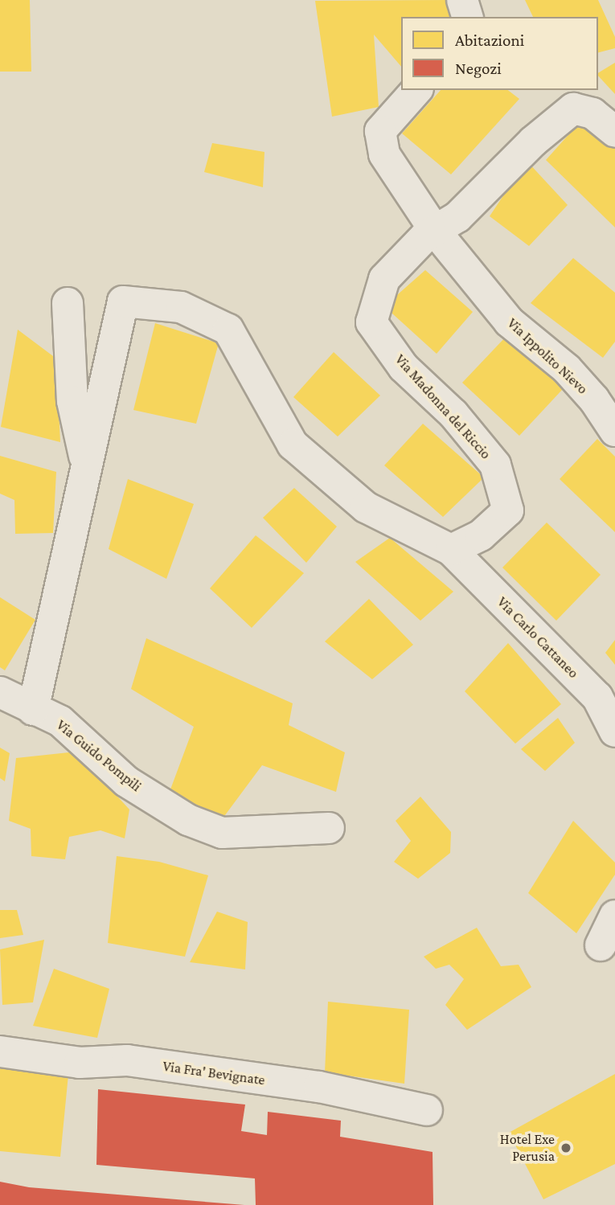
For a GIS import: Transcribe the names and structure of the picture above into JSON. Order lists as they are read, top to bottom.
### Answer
{
  "streets": {
    "street": [
      "Via Ippolito Nievo",
      "Via Madonna del Riccio",
      "Via Carlo Cattaneo",
      "Via Guido Pompili",
      "Via Fra' Bevignate"
    ]
  },
  "crossings": [
    ["Via Ippolito Nievo", "Via Madonna del Riccio"],
    ["Via Madonna del Riccio", "Via Carlo Cattaneo"]
  ],
  "places": ["Hotel Exe Perusia"],
  "legend": ["Abitazioni", "Negozi"]
}
